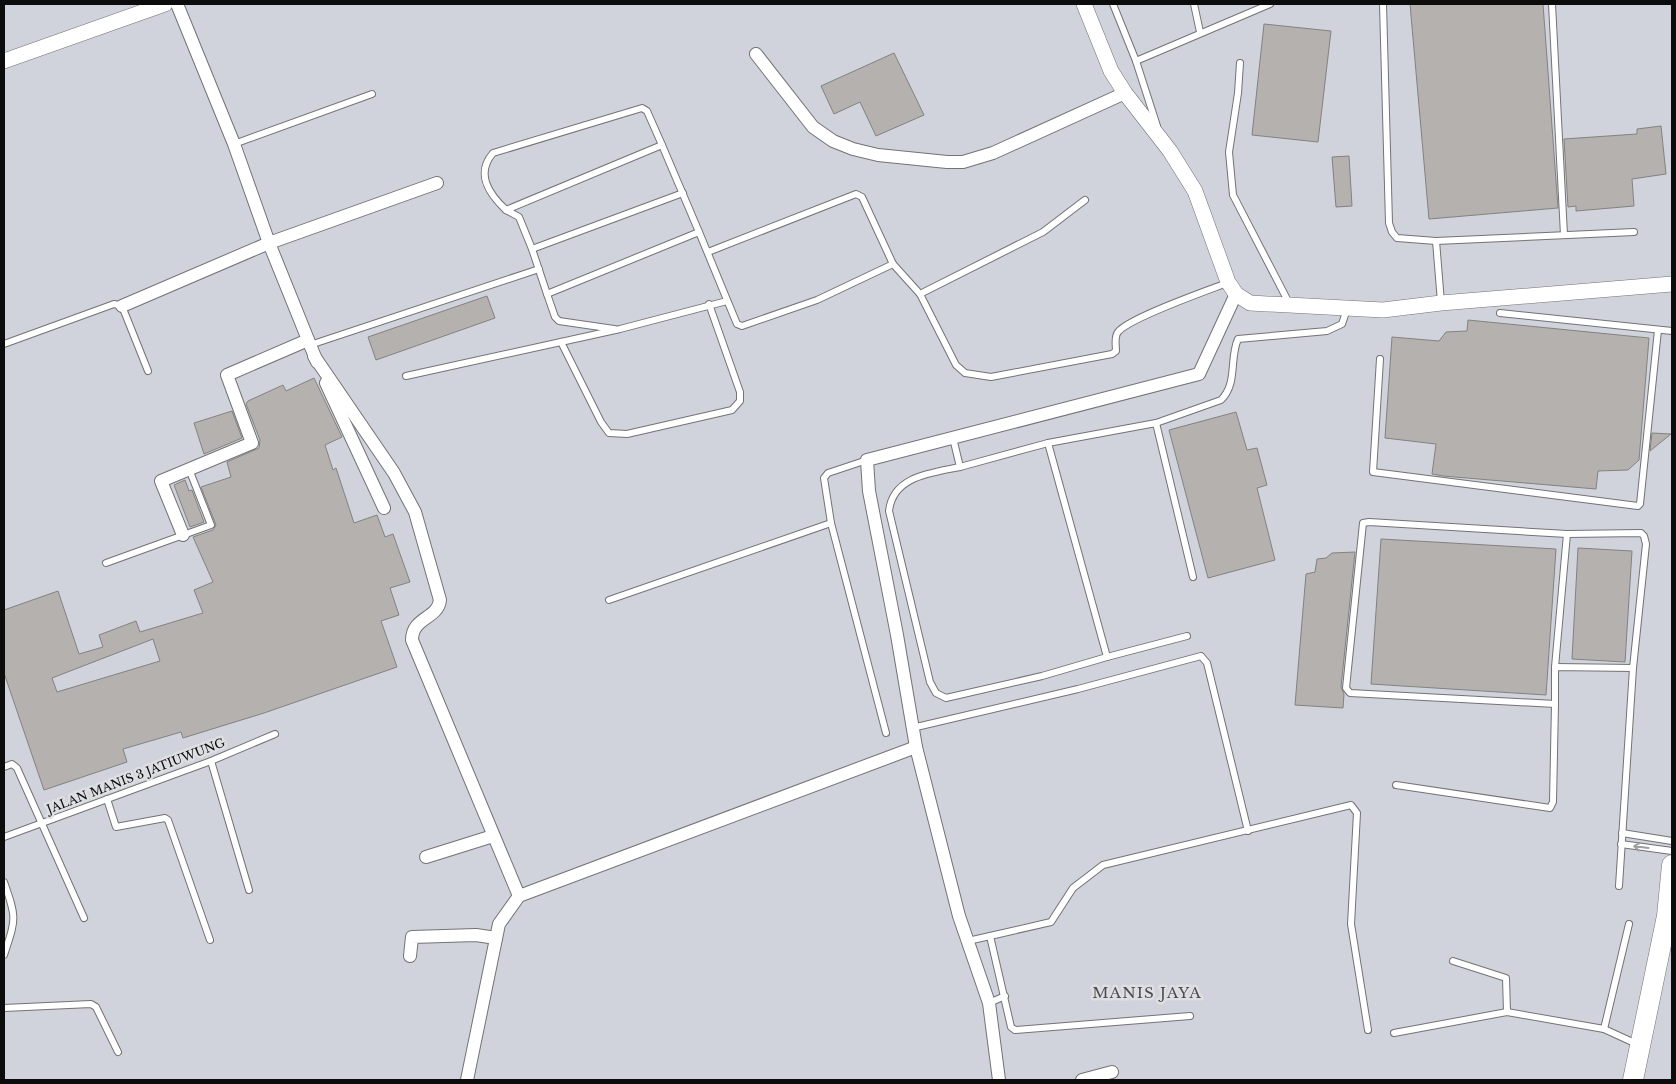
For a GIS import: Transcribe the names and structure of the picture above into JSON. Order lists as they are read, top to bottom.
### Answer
{
  "streets": {
    "lane": ["JALAN MANIS 3 JATIUWUNG"]
  },
  "districts": ["MANIS JAYA"]
}
